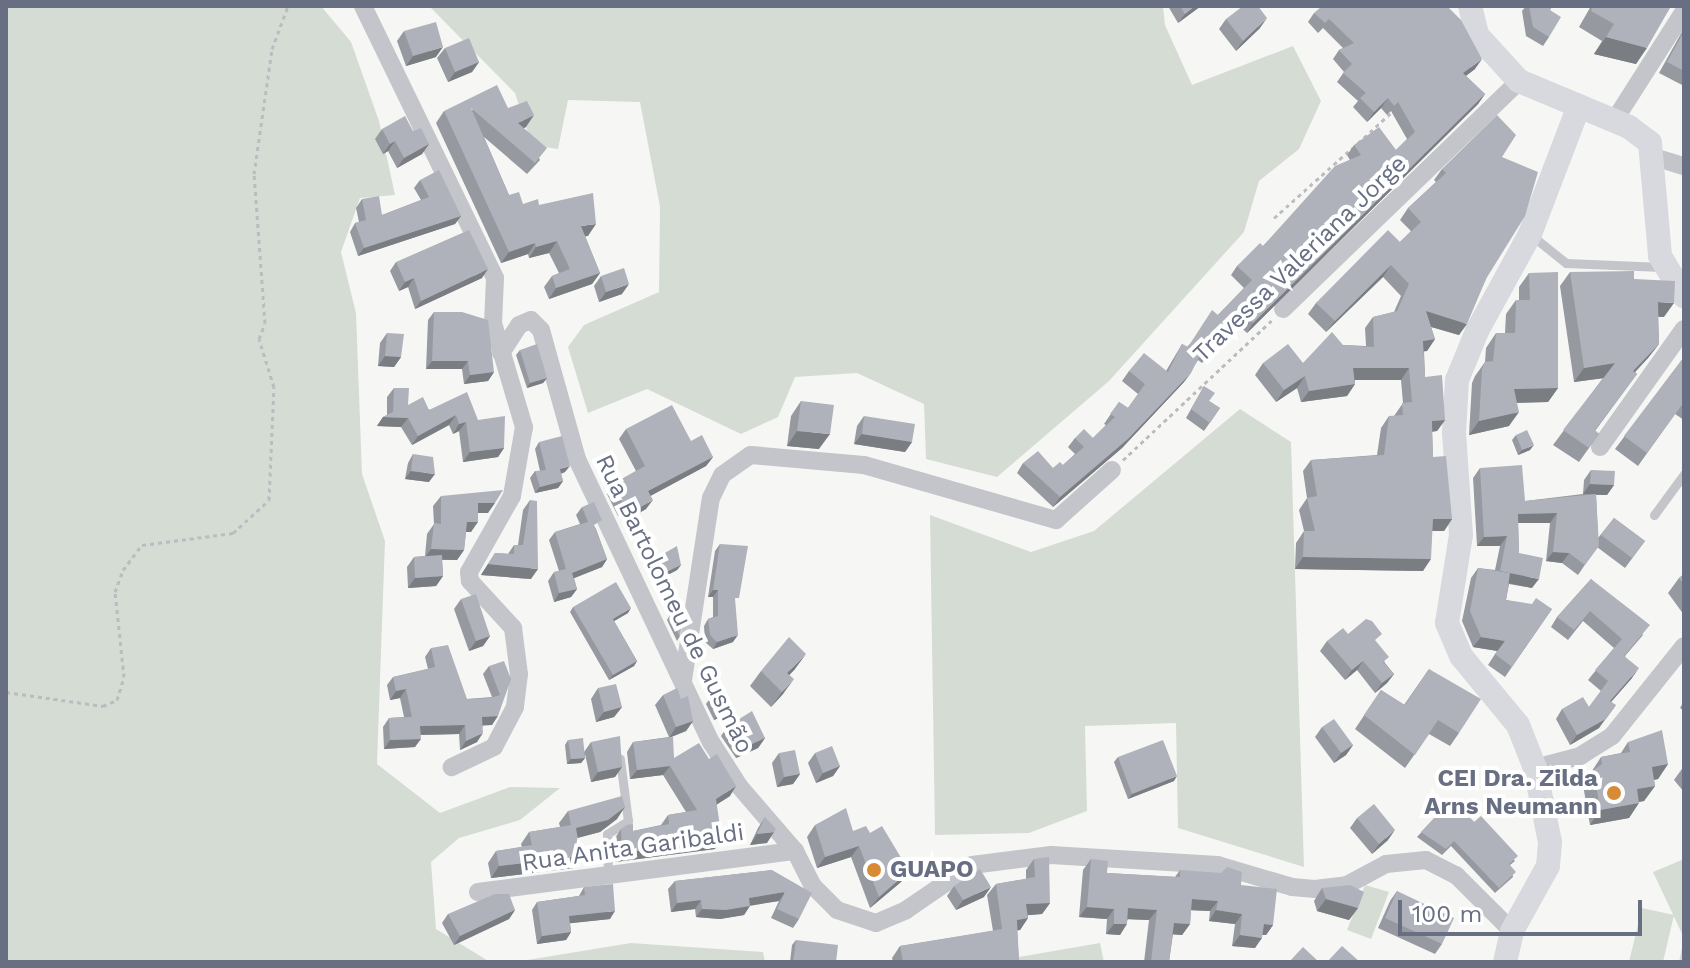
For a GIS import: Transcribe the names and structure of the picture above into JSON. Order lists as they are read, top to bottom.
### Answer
{
  "streets": {
    "street": ["Travessa Valeriana Jorge", "Rua Bartolomeu de Gusmão", "Rua Anita Garibaldi"]
  },
  "crossings": [
    ["Rua Bartolomeu de Gusmão", "Rua Anita Garibaldi"]
  ],
  "places": ["CEI Dra. Zilda Arns Neumann", "GUAPO"],
  "scale_bar": "100 m"
}
